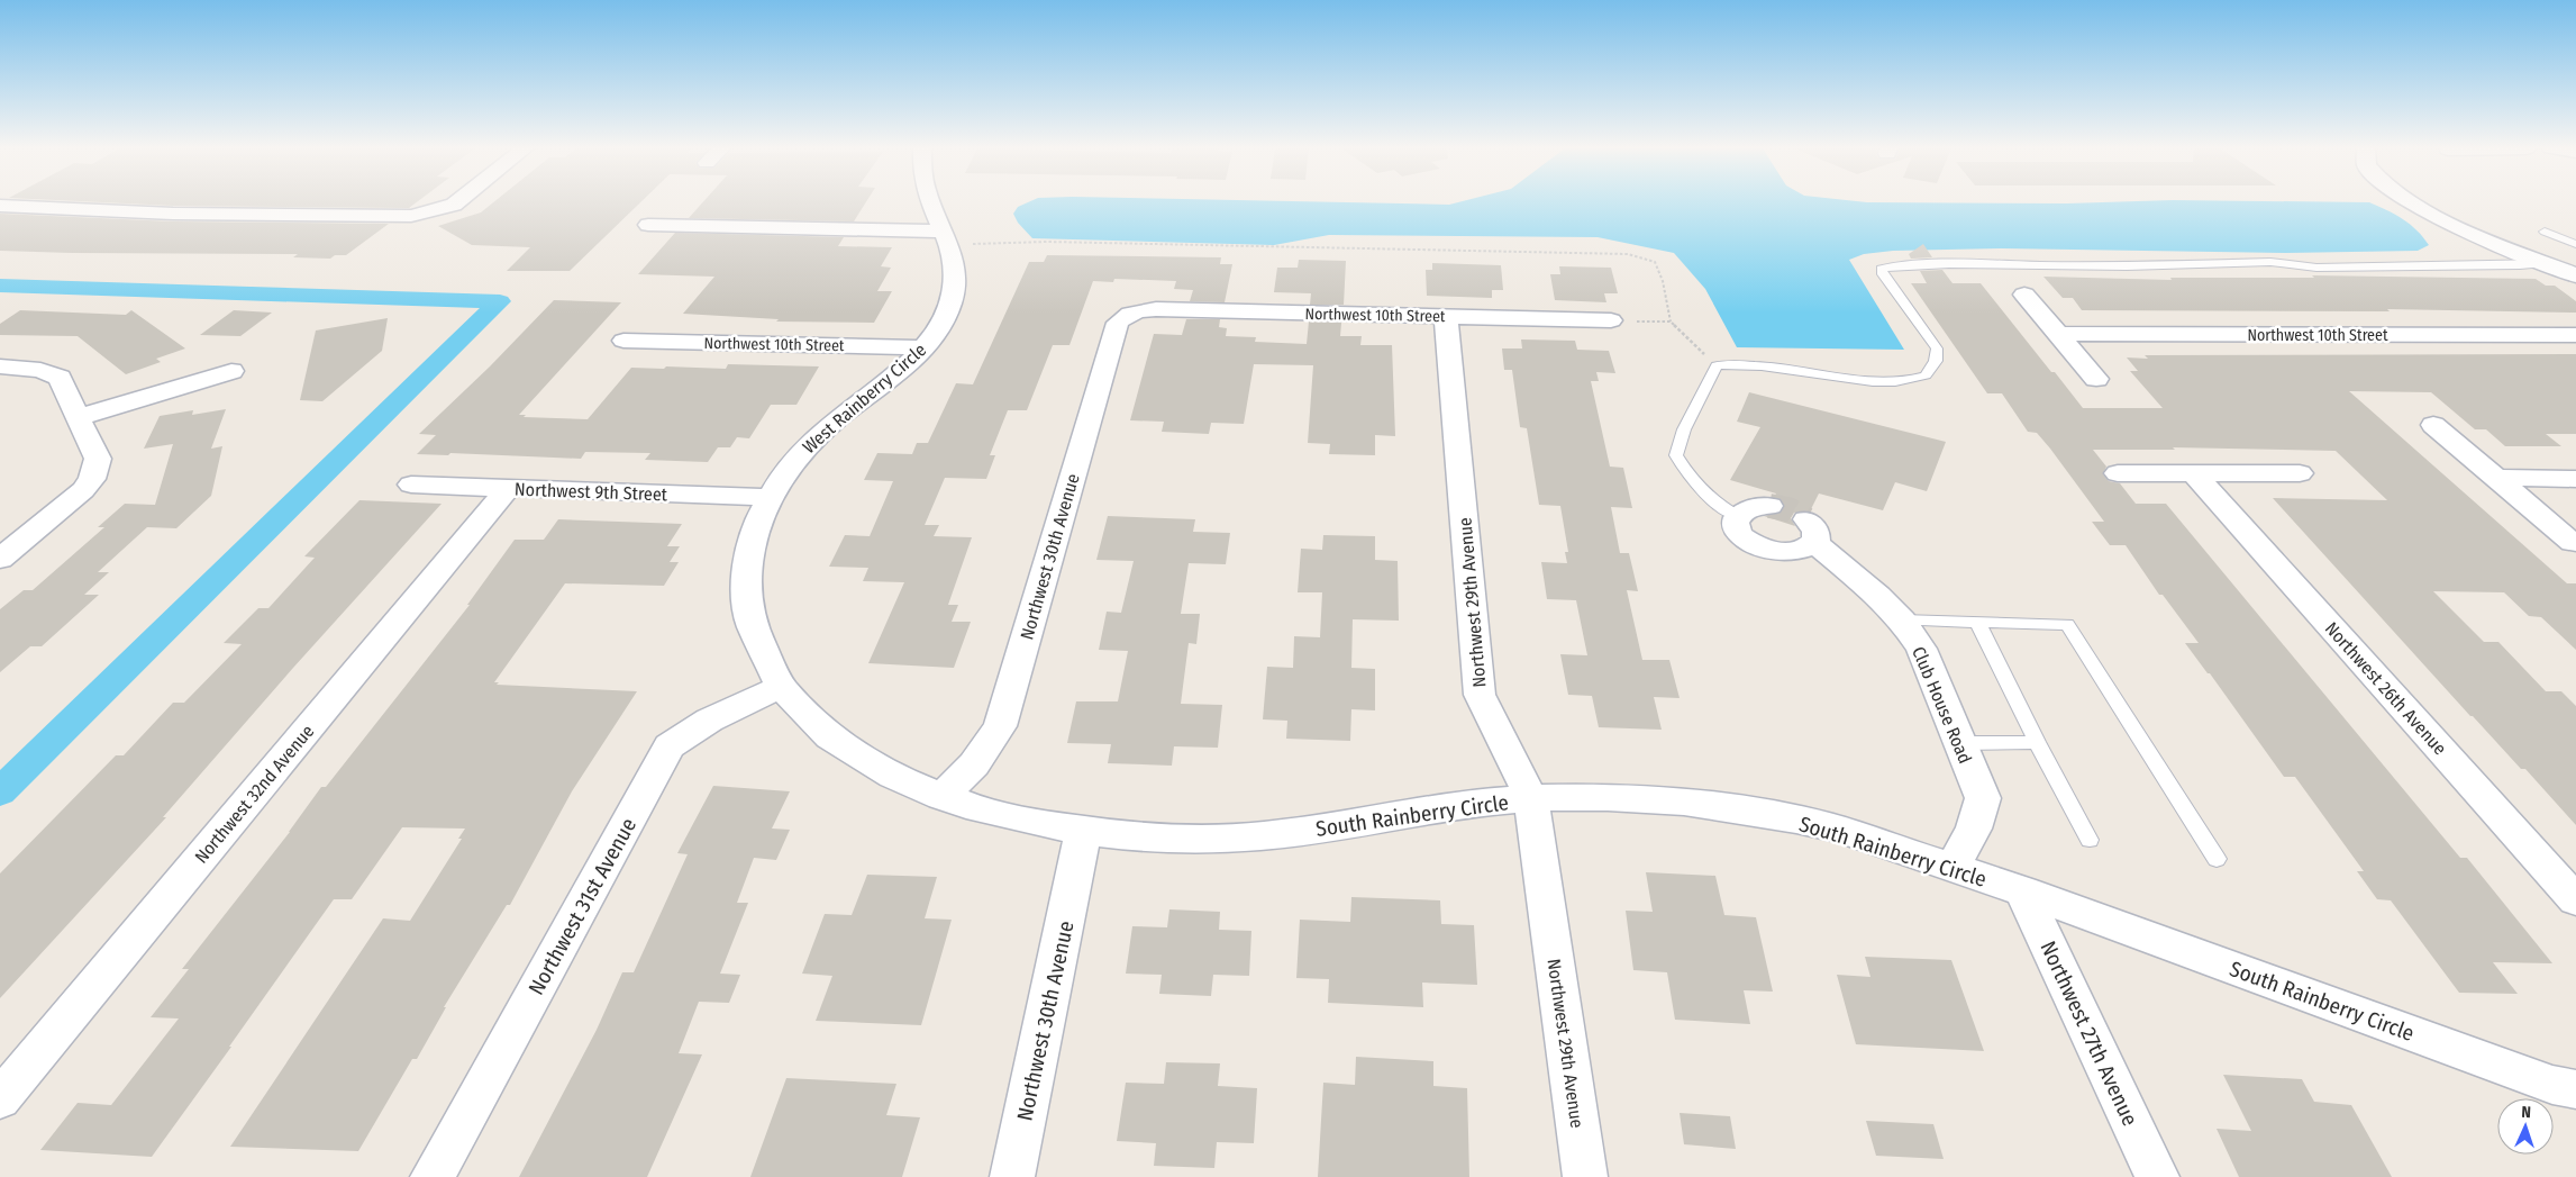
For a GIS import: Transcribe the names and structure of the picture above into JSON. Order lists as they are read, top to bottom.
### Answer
{
  "streets": {
    "street": [
      "Northwest 10th Street",
      "West Rainberry Circle",
      "Northwest 9th Street",
      "Northwest 30th Avenue",
      "Northwest 29th Avenue",
      "Northwest 26th Avenue",
      "Club House Road",
      "Northwest 32nd Avenue",
      "South Rainberry Circle",
      "Northwest 31st Avenue",
      "Northwest 27th Avenue"
    ]
  },
  "crossings": [
    ["Northwest 10th Street", "West Rainberry Circle"],
    ["Northwest 10th Street", "Northwest 30th Avenue"],
    ["Northwest 10th Street", "Northwest 29th Avenue"],
    ["West Rainberry Circle", "Northwest 9th Street"],
    ["West Rainberry Circle", "South Rainberry Circle"],
    ["West Rainberry Circle", "Northwest 31st Avenue"],
    ["Northwest 9th Street", "Northwest 32nd Avenue"],
    ["Northwest 30th Avenue", "South Rainberry Circle"],
    ["Northwest 29th Avenue", "South Rainberry Circle"],
    ["Club House Road", "South Rainberry Circle"],
    ["South Rainberry Circle", "Northwest 31st Avenue"],
    ["South Rainberry Circle", "Northwest 27th Avenue"]
  ],
  "north": "top"
}
